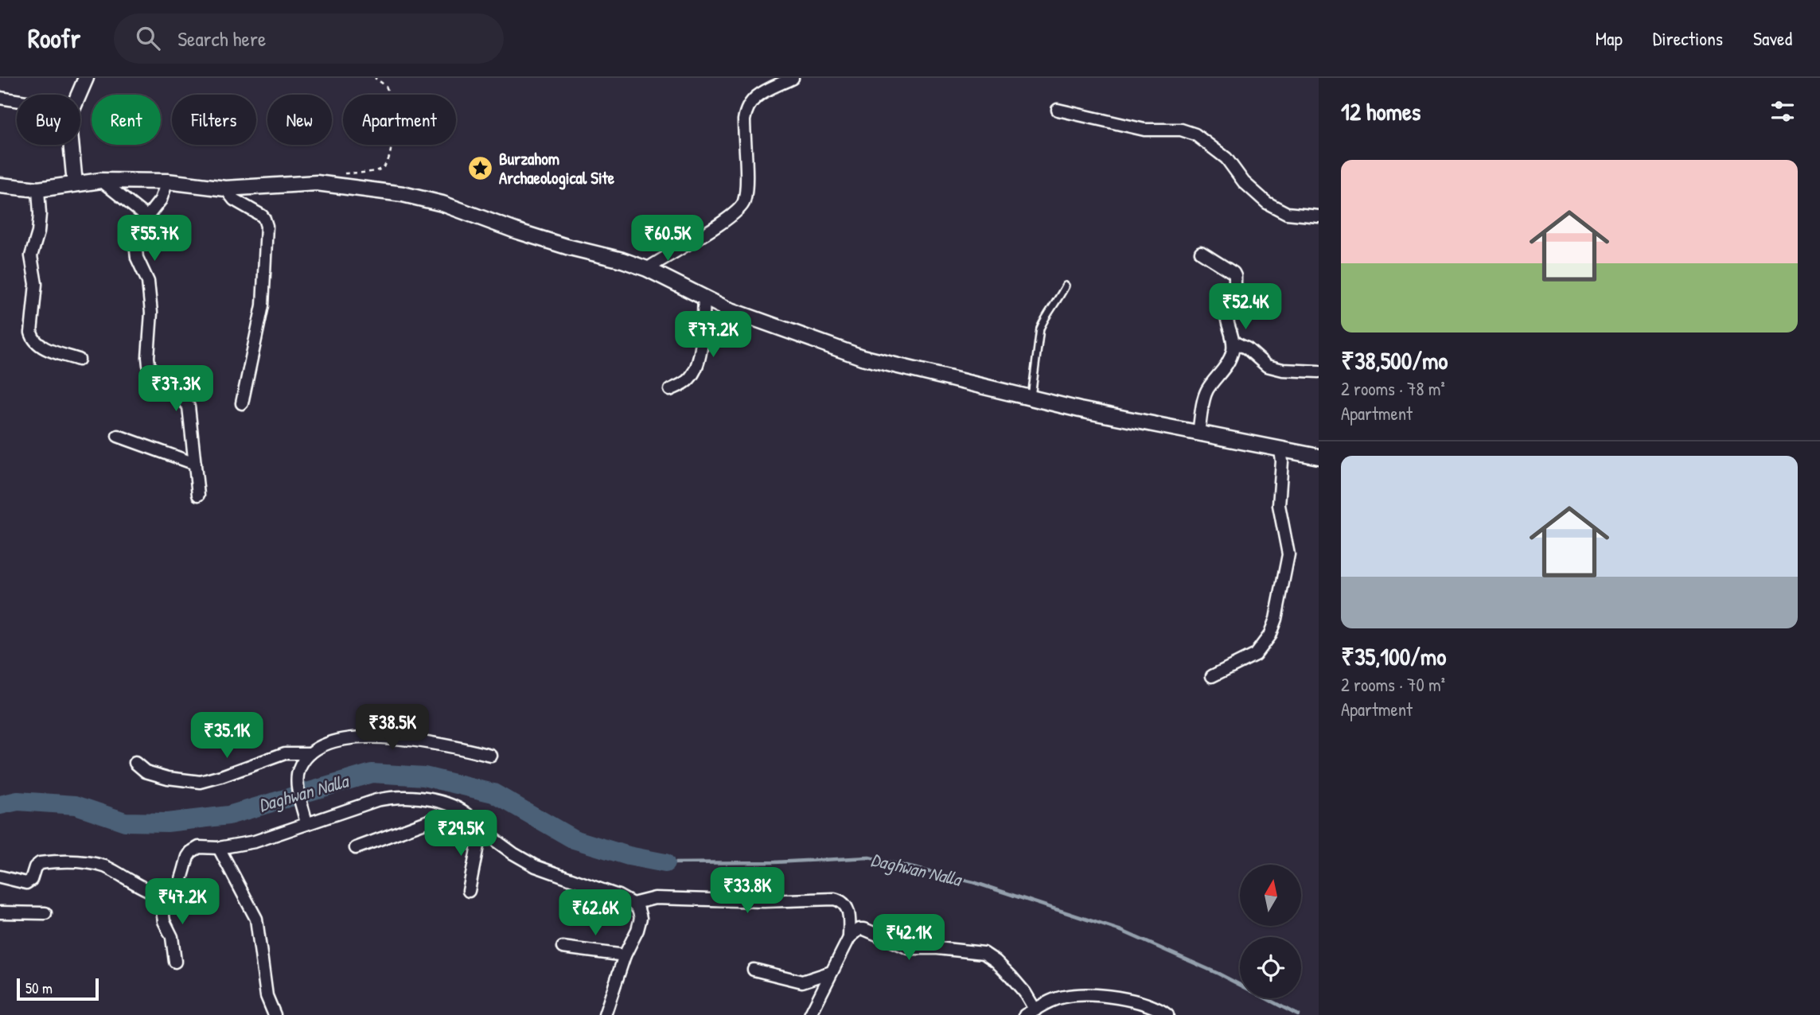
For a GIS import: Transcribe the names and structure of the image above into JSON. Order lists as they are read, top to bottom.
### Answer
{
  "water": ["Daghwan Nalla"],
  "places": {
    "place": ["Burzahom Archaeological Site"]
  },
  "scale_bar": "50 m",
  "north": "top",
  "page": {
    "header": "Roofr",
    "search": "Search here",
    "nav": ["Map", "Directions", "Saved"],
    "heading": "12 homes",
    "chip": [
      "Buy",
      "Rent",
      "Filters",
      "New",
      "Apartment"
    ],
    "list": [
      {
        "name": "₹38,500/mo",
        "note": "2 rooms · 78 m² · Apartment"
      },
      {
        "name": "₹35,100/mo",
        "note": "2 rooms · 70 m² · Apartment"
      }
    ],
    "price": [
      "₹55.7K",
      "₹60.5K",
      "₹52.4K",
      "₹77.2K",
      "₹37.3K",
      "₹38.5K",
      "₹35.1K",
      "₹29.5K",
      "₹33.8K",
      "₹47.2K",
      "₹62.6K",
      "₹42.1K"
    ],
    "scale": "50 m"
  }
}
